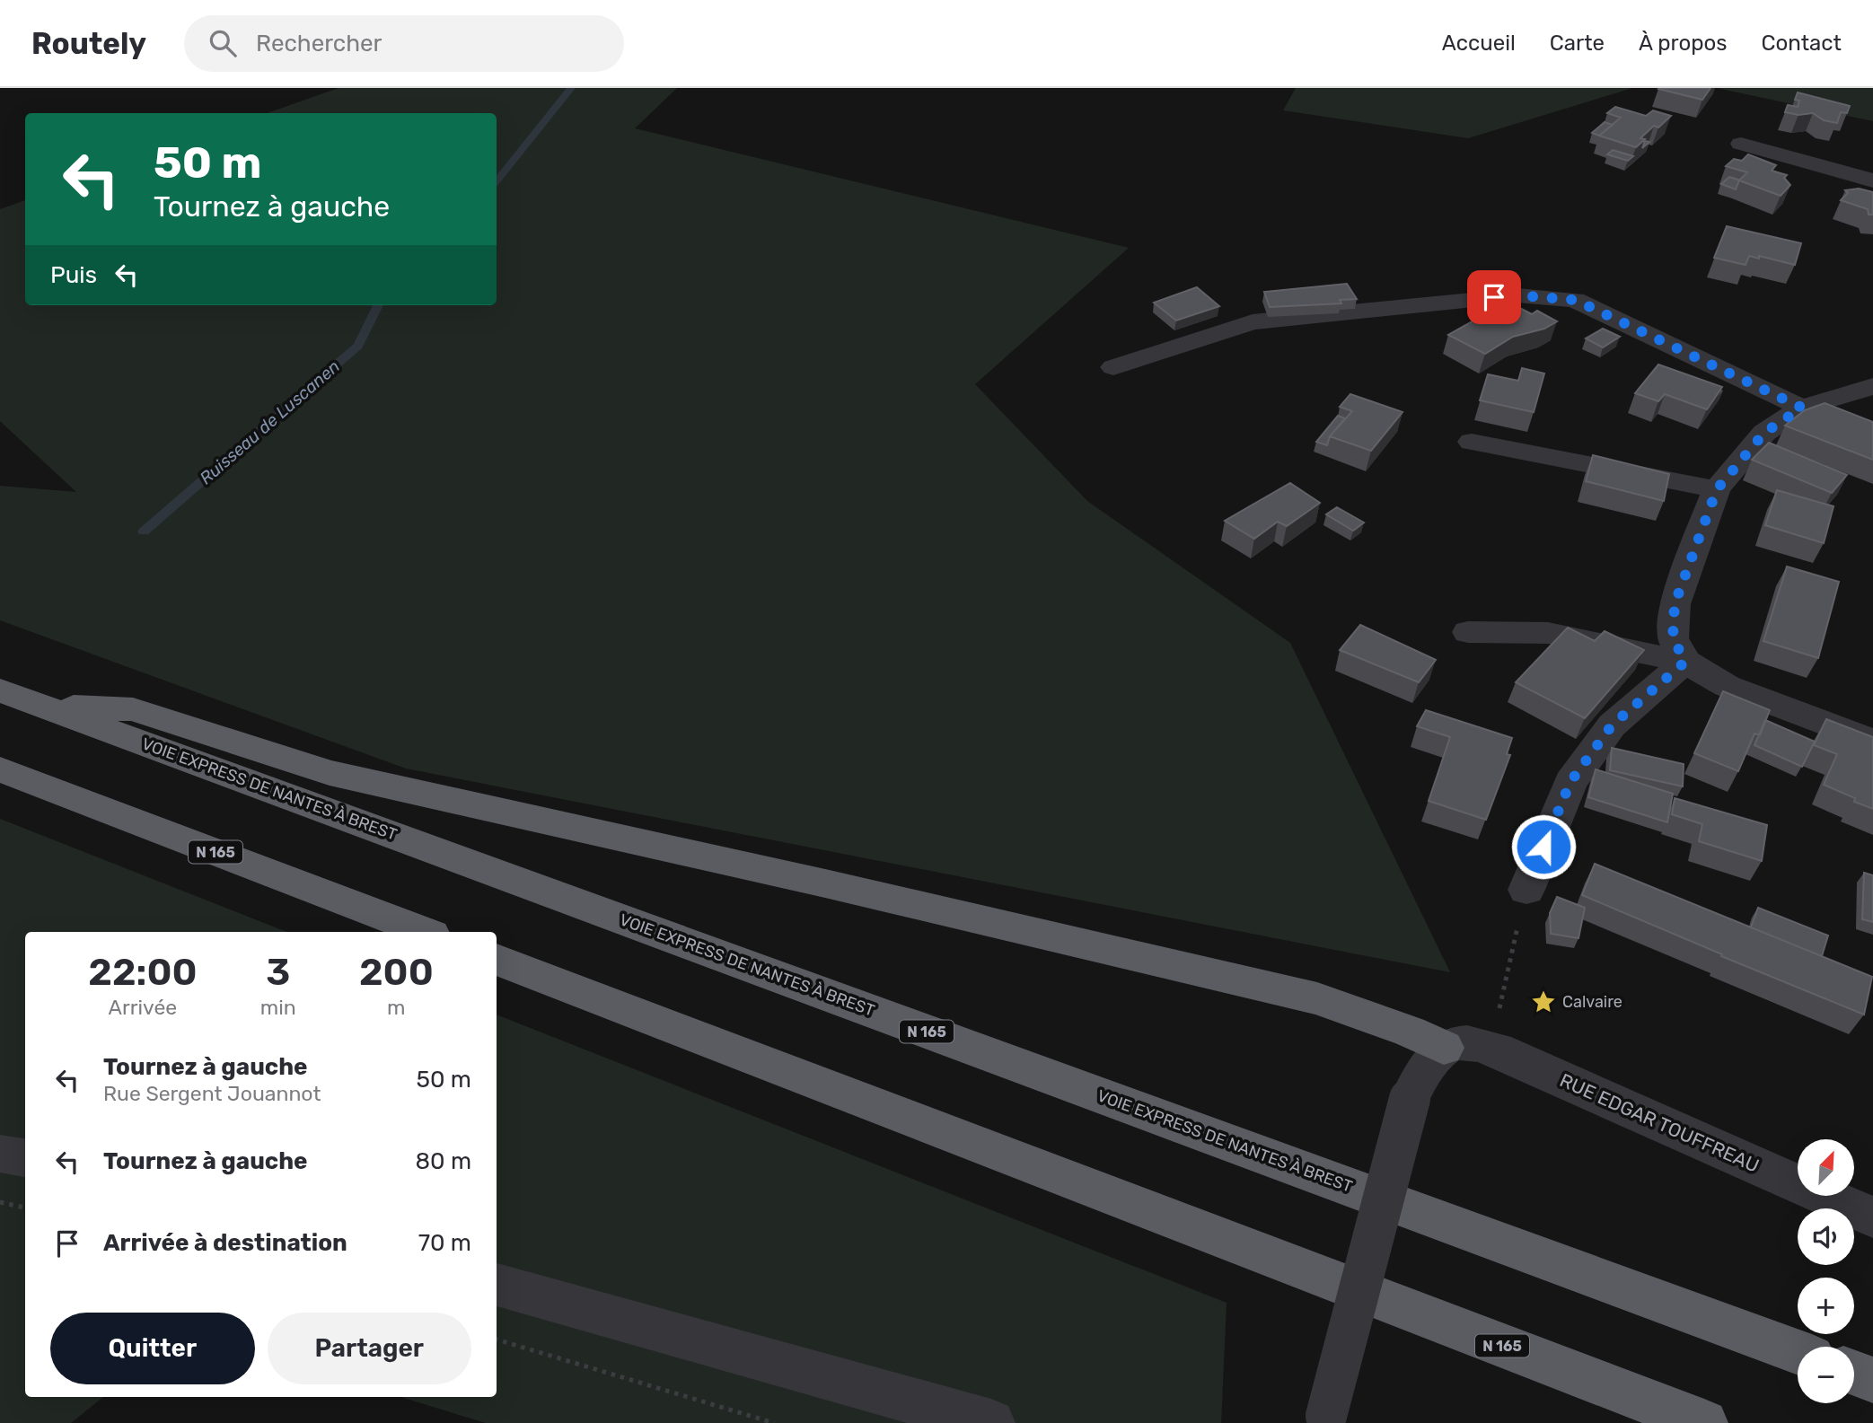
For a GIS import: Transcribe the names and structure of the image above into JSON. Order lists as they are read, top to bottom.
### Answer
{
  "streets": {
    "highway": ["VOIE EXPRESS DE NANTES À BREST", "N 165"],
    "street": ["RUE EDGAR TOUFFREAU"]
  },
  "water": ["Ruisseau de Luscanen"],
  "places": {
    "place": ["Calvaire"]
  },
  "north": "top right",
  "page": {
    "header": "Routely",
    "search": "Rechercher",
    "nav": [
      "Accueil",
      "Carte",
      "À propos",
      "Contact"
    ],
    "turn": ["50 m", "Tournez à gauche"],
    "then": "Puis",
    "eta": [
      "22:00",
      "Arrivée",
      "3",
      "min",
      "200",
      "m"
    ],
    "list": [
      {
        "name": "Tournez à gauche",
        "note": "Rue Sergent Jouannot",
        "value": "50 m"
      },
      {
        "name": "Tournez à gauche",
        "value": "80 m"
      },
      {
        "name": "Arrivée à destination",
        "value": "70 m"
      }
    ],
    "map_buttons": ["+", "−"],
    "buttons": ["Quitter", "Partager"]
  }
}
